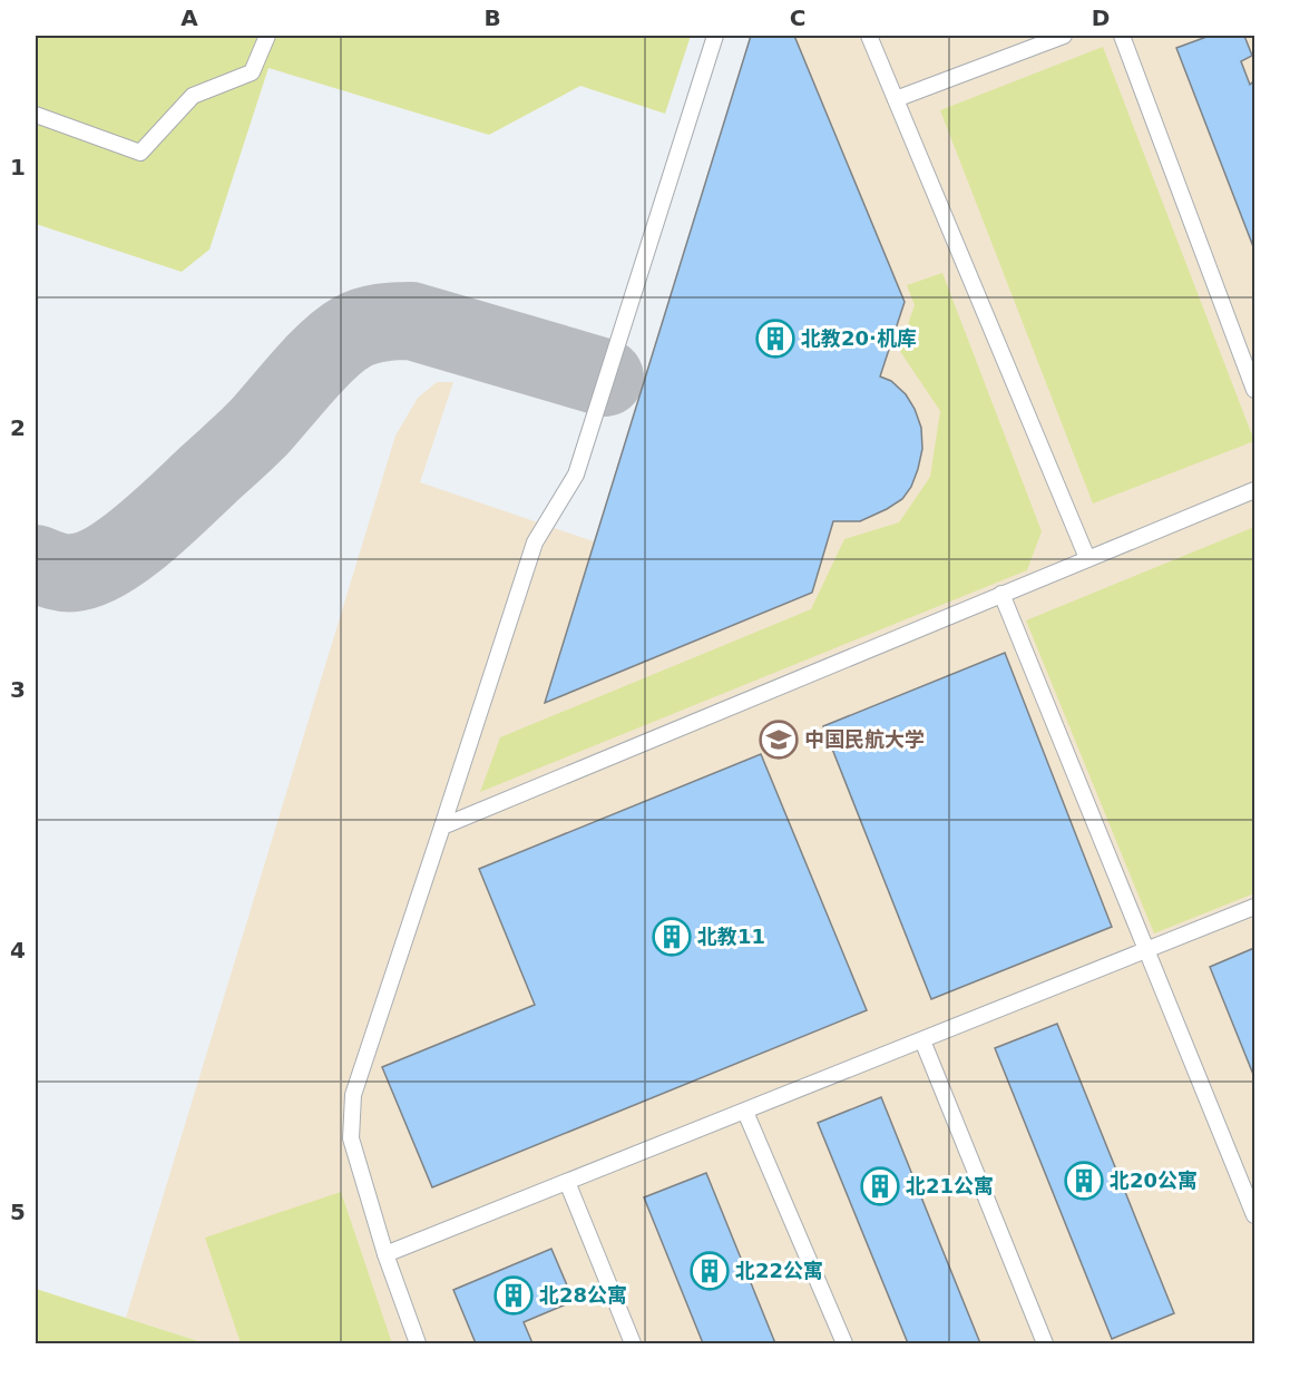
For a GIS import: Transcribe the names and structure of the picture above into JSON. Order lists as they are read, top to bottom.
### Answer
{
  "places": {
    "building": [
      "北教20·机库",
      "北教11",
      "北20公寓",
      "北21公寓",
      "北22公寓",
      "北28公寓"
    ],
    "school or university": ["中国民航大学"]
  },
  "grid": {
    "columns": [
      "A",
      "B",
      "C",
      "D"
    ],
    "rows": [
      "1",
      "2",
      "3",
      "4",
      "5"
    ]
  }
}
